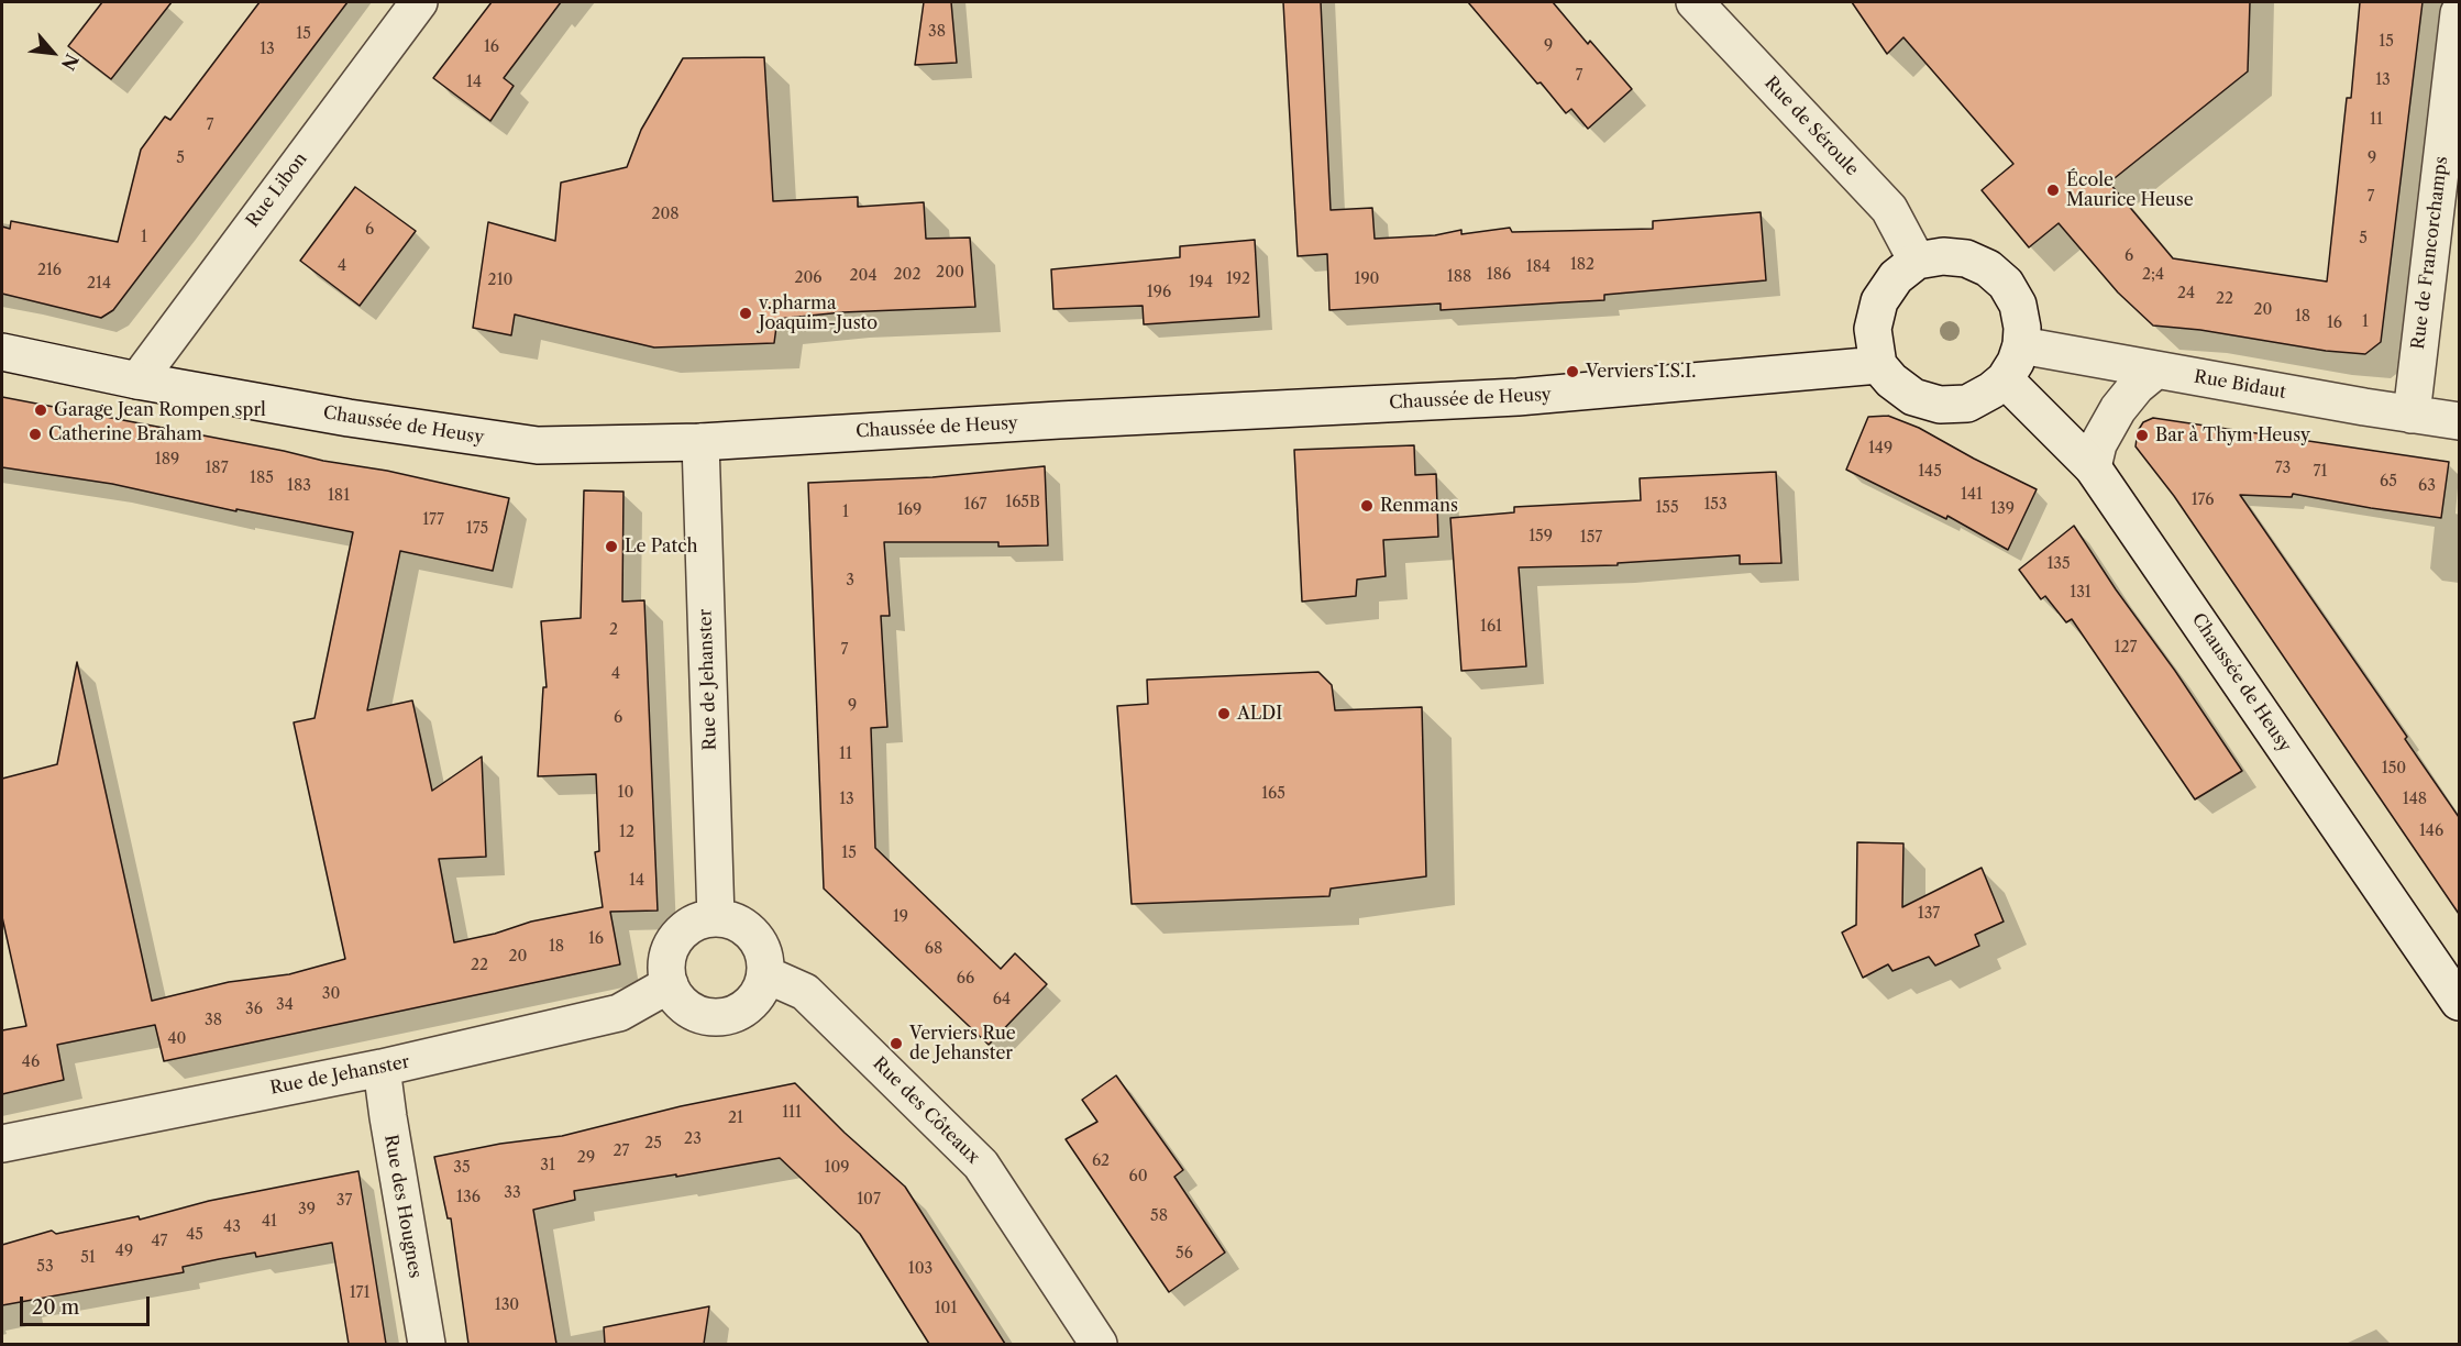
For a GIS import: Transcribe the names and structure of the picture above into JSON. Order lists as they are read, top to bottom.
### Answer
{
  "streets": {
    "street": [
      "Rue de Séroule",
      "Rue Libon",
      "Rue de Francorchamps",
      "Rue Bidaut",
      "Chaussée de Heusy",
      "Rue de Jehanster",
      "Rue des Côteaux",
      "Rue des Hougnes"
    ]
  },
  "crossings": [
    ["Rue de Séroule", "Rue Bidaut"],
    ["Rue de Séroule", "Chaussée de Heusy"],
    ["Rue Libon", "Chaussée de Heusy"],
    ["Rue de Francorchamps", "Rue Bidaut"],
    ["Rue Bidaut", "Chaussée de Heusy"],
    ["Chaussée de Heusy", "Rue de Jehanster"],
    ["Rue de Jehanster", "Rue des Côteaux"],
    ["Rue de Jehanster", "Rue des Hougnes"]
  ],
  "places": [
    "École Maurice Heuse",
    "v.pharma Joaquim-Justo",
    "Verviers I.S.I.",
    "Garage Jean Rompen sprl",
    "Catherine Braham",
    "Bar à Thym Heusy",
    "Renmans",
    "Le Patch",
    "ALDI",
    "Verviers Rue de Jehanster"
  ],
  "house_numbers": [
    "38",
    "15",
    "15",
    "9",
    "16",
    "13",
    "7",
    "13",
    "14",
    "11",
    "7",
    "5",
    "9",
    "7",
    "208",
    "6",
    "1",
    "5",
    "6",
    "182",
    "4",
    "184",
    "216",
    "200",
    "202",
    "186",
    "2;4",
    "204",
    "188",
    "206",
    "192",
    "190",
    "210",
    "194",
    "214",
    "196",
    "24",
    "22",
    "20",
    "18",
    "1",
    "16",
    "149",
    "189",
    "187",
    "73",
    "145",
    "71",
    "185",
    "65",
    "183",
    "63",
    "141",
    "181",
    "176",
    "165B",
    "167",
    "153",
    "155",
    "139",
    "169",
    "1",
    "177",
    "175",
    "159",
    "157",
    "135",
    "3",
    "131",
    "161",
    "2",
    "127",
    "7",
    "4",
    "9",
    "6",
    "11",
    "150",
    "10",
    "165",
    "13",
    "148",
    "146",
    "12",
    "15",
    "14",
    "137",
    "19",
    "16",
    "18",
    "68",
    "20",
    "22",
    "66",
    "30",
    "64",
    "34",
    "36",
    "38",
    "40",
    "46",
    "111",
    "21",
    "23",
    "25",
    "27",
    "29",
    "62",
    "31",
    "35",
    "109",
    "60",
    "33",
    "136",
    "107",
    "37",
    "39",
    "58",
    "41",
    "43",
    "45",
    "47",
    "49",
    "56",
    "51",
    "53",
    "103",
    "171",
    "130",
    "101"
  ],
  "scale_bar": "20 m",
  "north": "bottom right"
}
